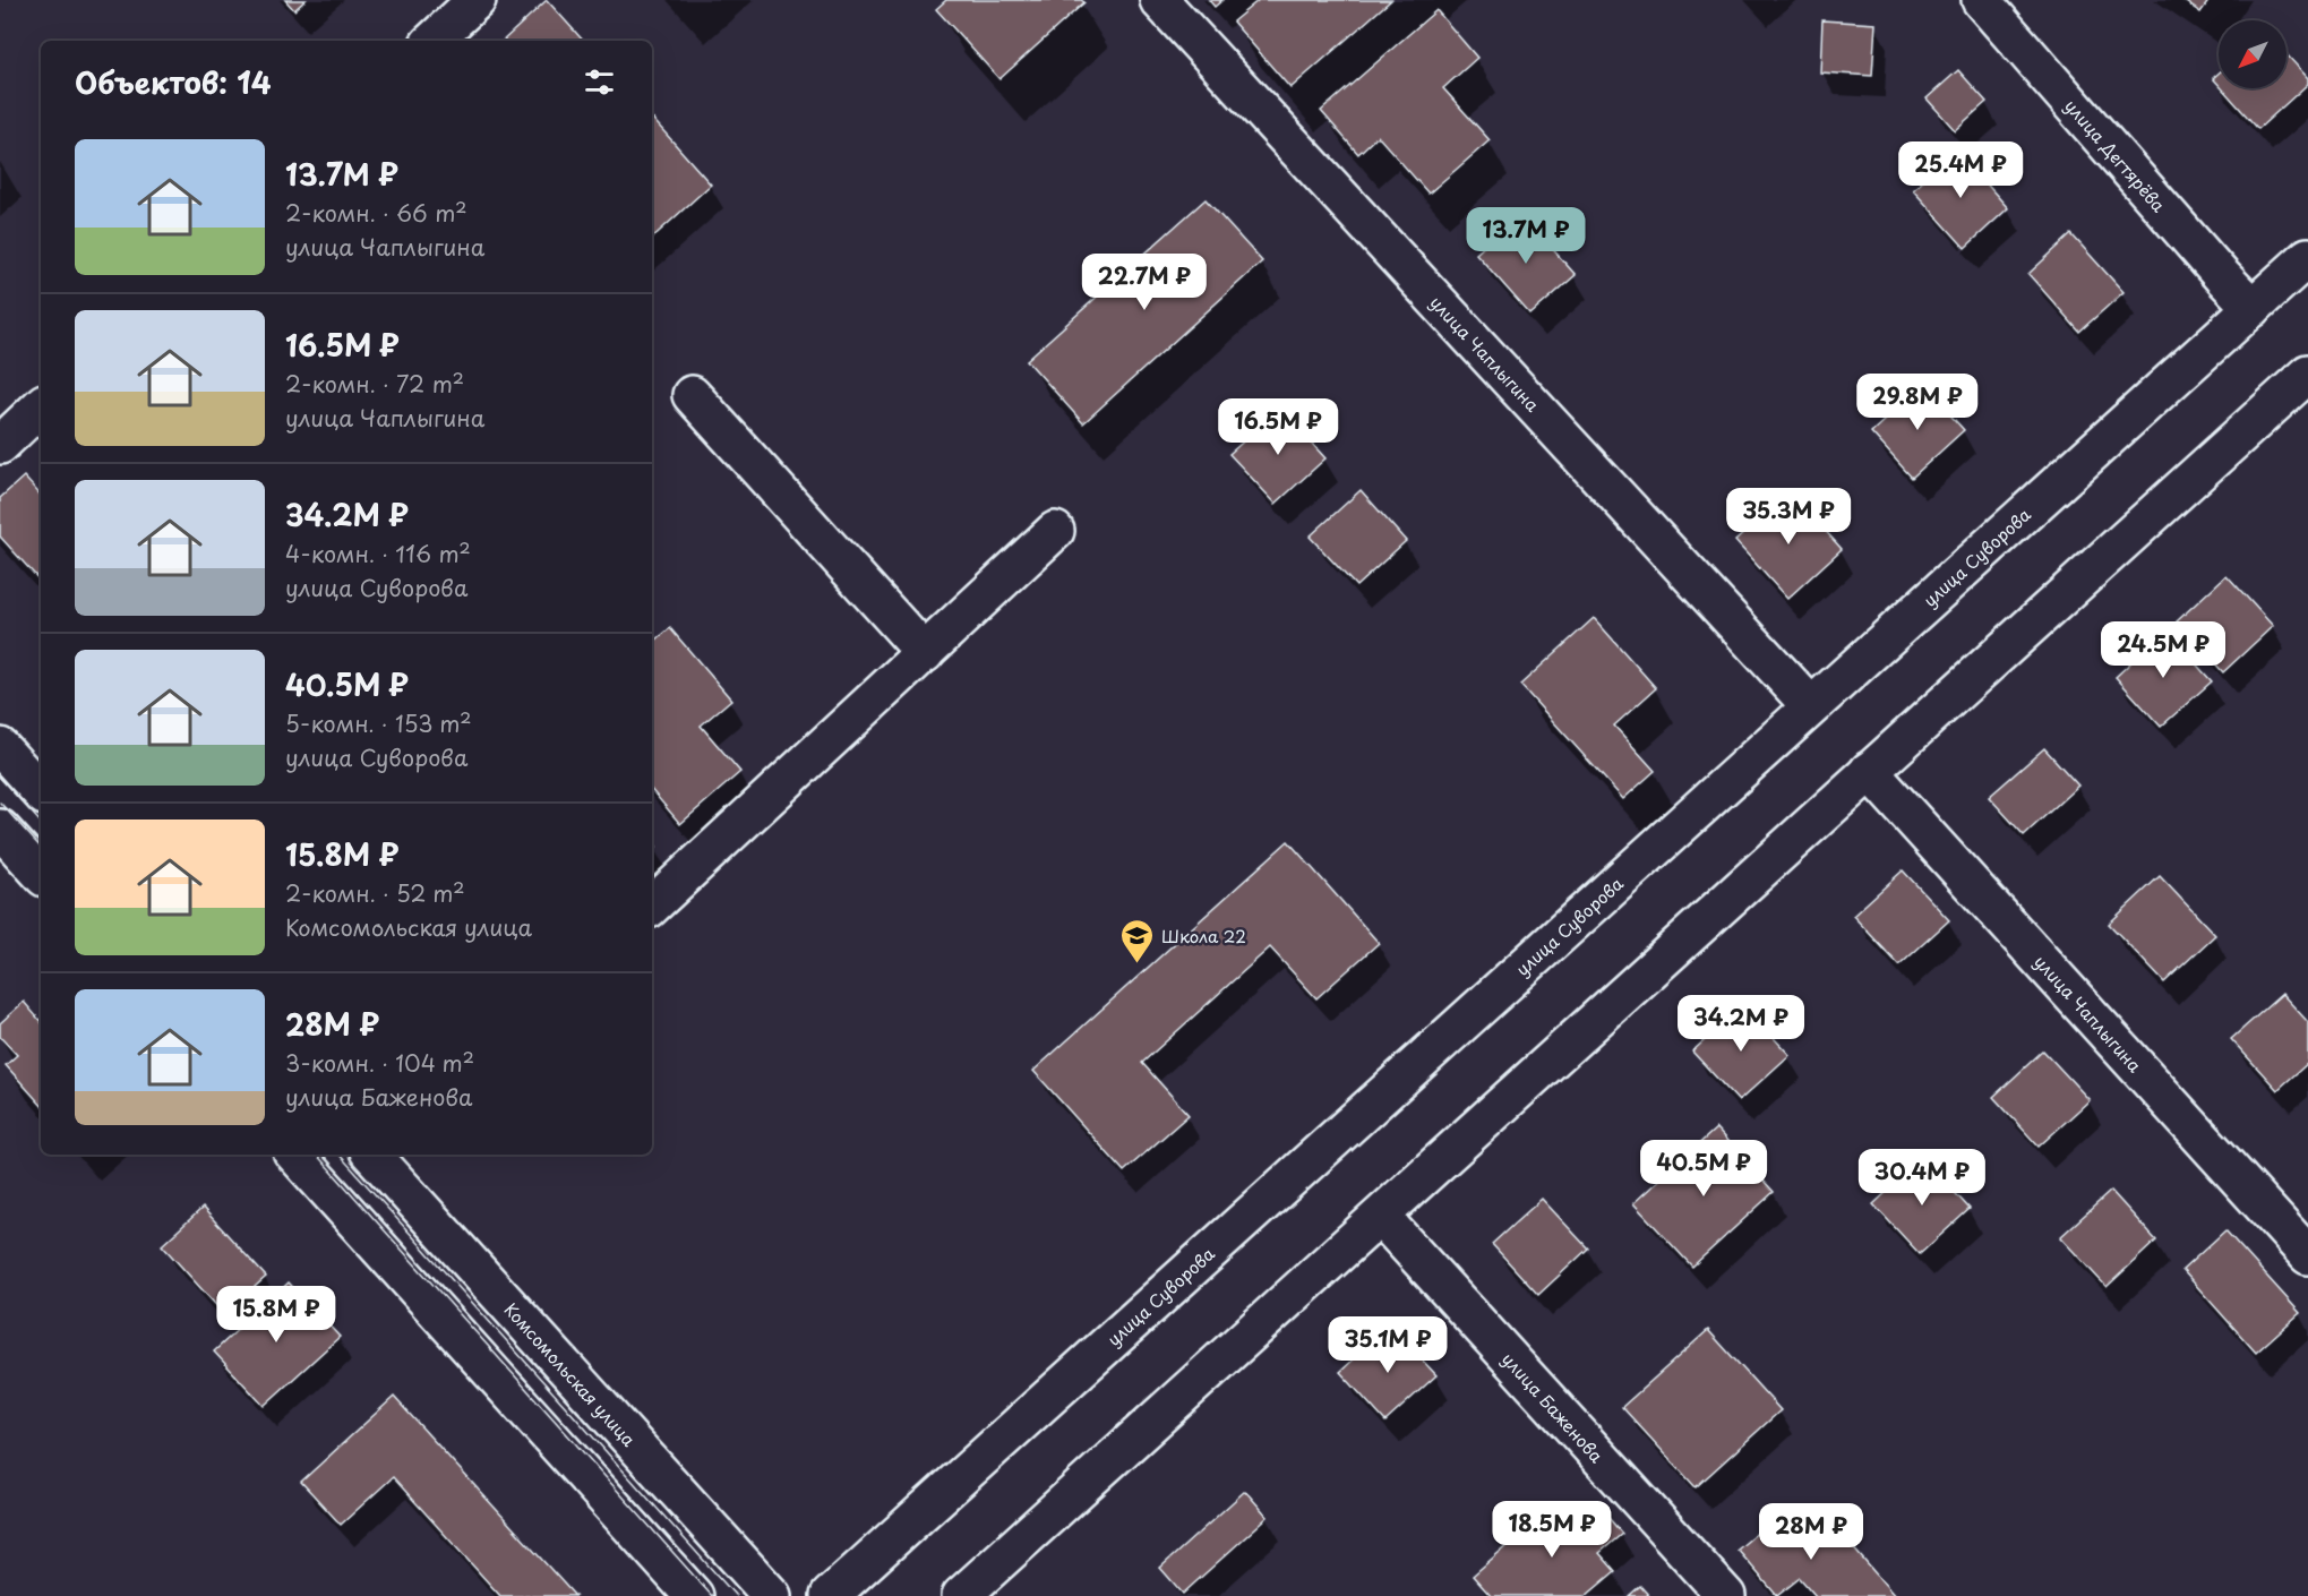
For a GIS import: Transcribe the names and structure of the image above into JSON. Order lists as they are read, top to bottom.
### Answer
{
  "streets": {
    "main road": [
      "улица Дегтярёва",
      "улица Чаплыгина",
      "улица Суворова",
      "Комсомольская улица",
      "улица Баженова"
    ]
  },
  "crossings": [
    ["улица Дегтярёва", "улица Суворова"],
    ["улица Чаплыгина", "улица Суворова"]
  ],
  "places": {
    "school or university": ["Школа 22"]
  },
  "north": "bottom left",
  "page": {
    "heading": "Объектов: 14",
    "list": [
      {
        "name": "13.7M ₽",
        "note": "2-комн. · 66 m² · улица Чаплыгина"
      },
      {
        "name": "16.5M ₽",
        "note": "2-комн. · 72 m² · улица Чаплыгина"
      },
      {
        "name": "34.2M ₽",
        "note": "4-комн. · 116 m² · улица Суворова"
      },
      {
        "name": "40.5M ₽",
        "note": "5-комн. · 153 m² · улица Суворова"
      },
      {
        "name": "15.8M ₽",
        "note": "2-комн. · 52 m² · Комсомольская улица"
      },
      {
        "name": "28M ₽",
        "note": "3-комн. · 104 m² · улица Баженова"
      }
    ],
    "price": [
      "25.4M ₽",
      "13.7M ₽",
      "22.7M ₽",
      "29.8M ₽",
      "16.5M ₽",
      "35.3M ₽",
      "24.5M ₽",
      "34.2M ₽",
      "40.5M ₽",
      "30.4M ₽",
      "15.8M ₽",
      "35.1M ₽",
      "18.5M ₽",
      "28M ₽"
    ]
  }
}
